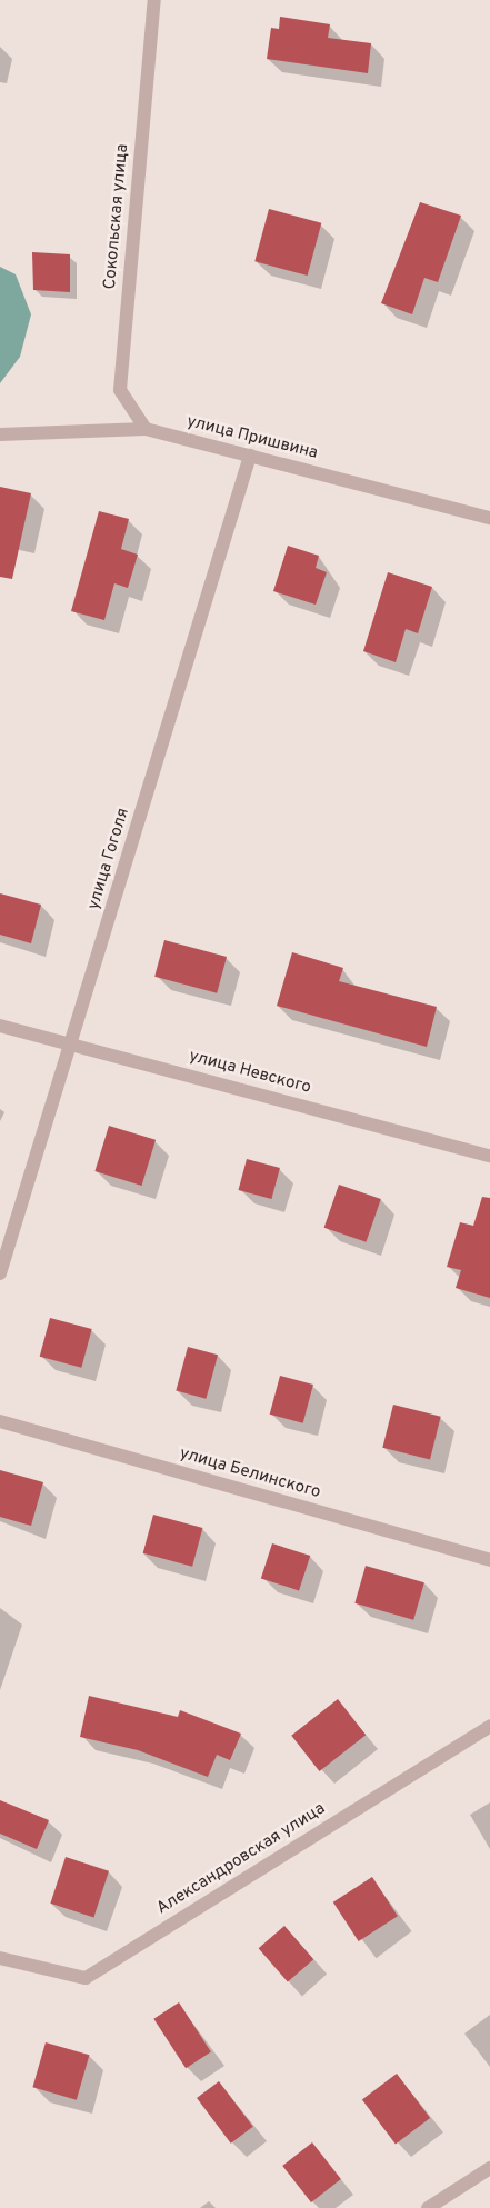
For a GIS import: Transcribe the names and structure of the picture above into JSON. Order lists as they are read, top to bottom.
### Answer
{
  "streets": {
    "street": [
      "Сокольская улица",
      "улица Пришвина",
      "улица Гоголя",
      "улица Невского",
      "улица Белинского",
      "Александровская улица"
    ]
  },
  "crossings": [
    ["Сокольская улица", "улица Пришвина"],
    ["улица Пришвина", "улица Гоголя"],
    ["улица Гоголя", "улица Невского"]
  ]
}
